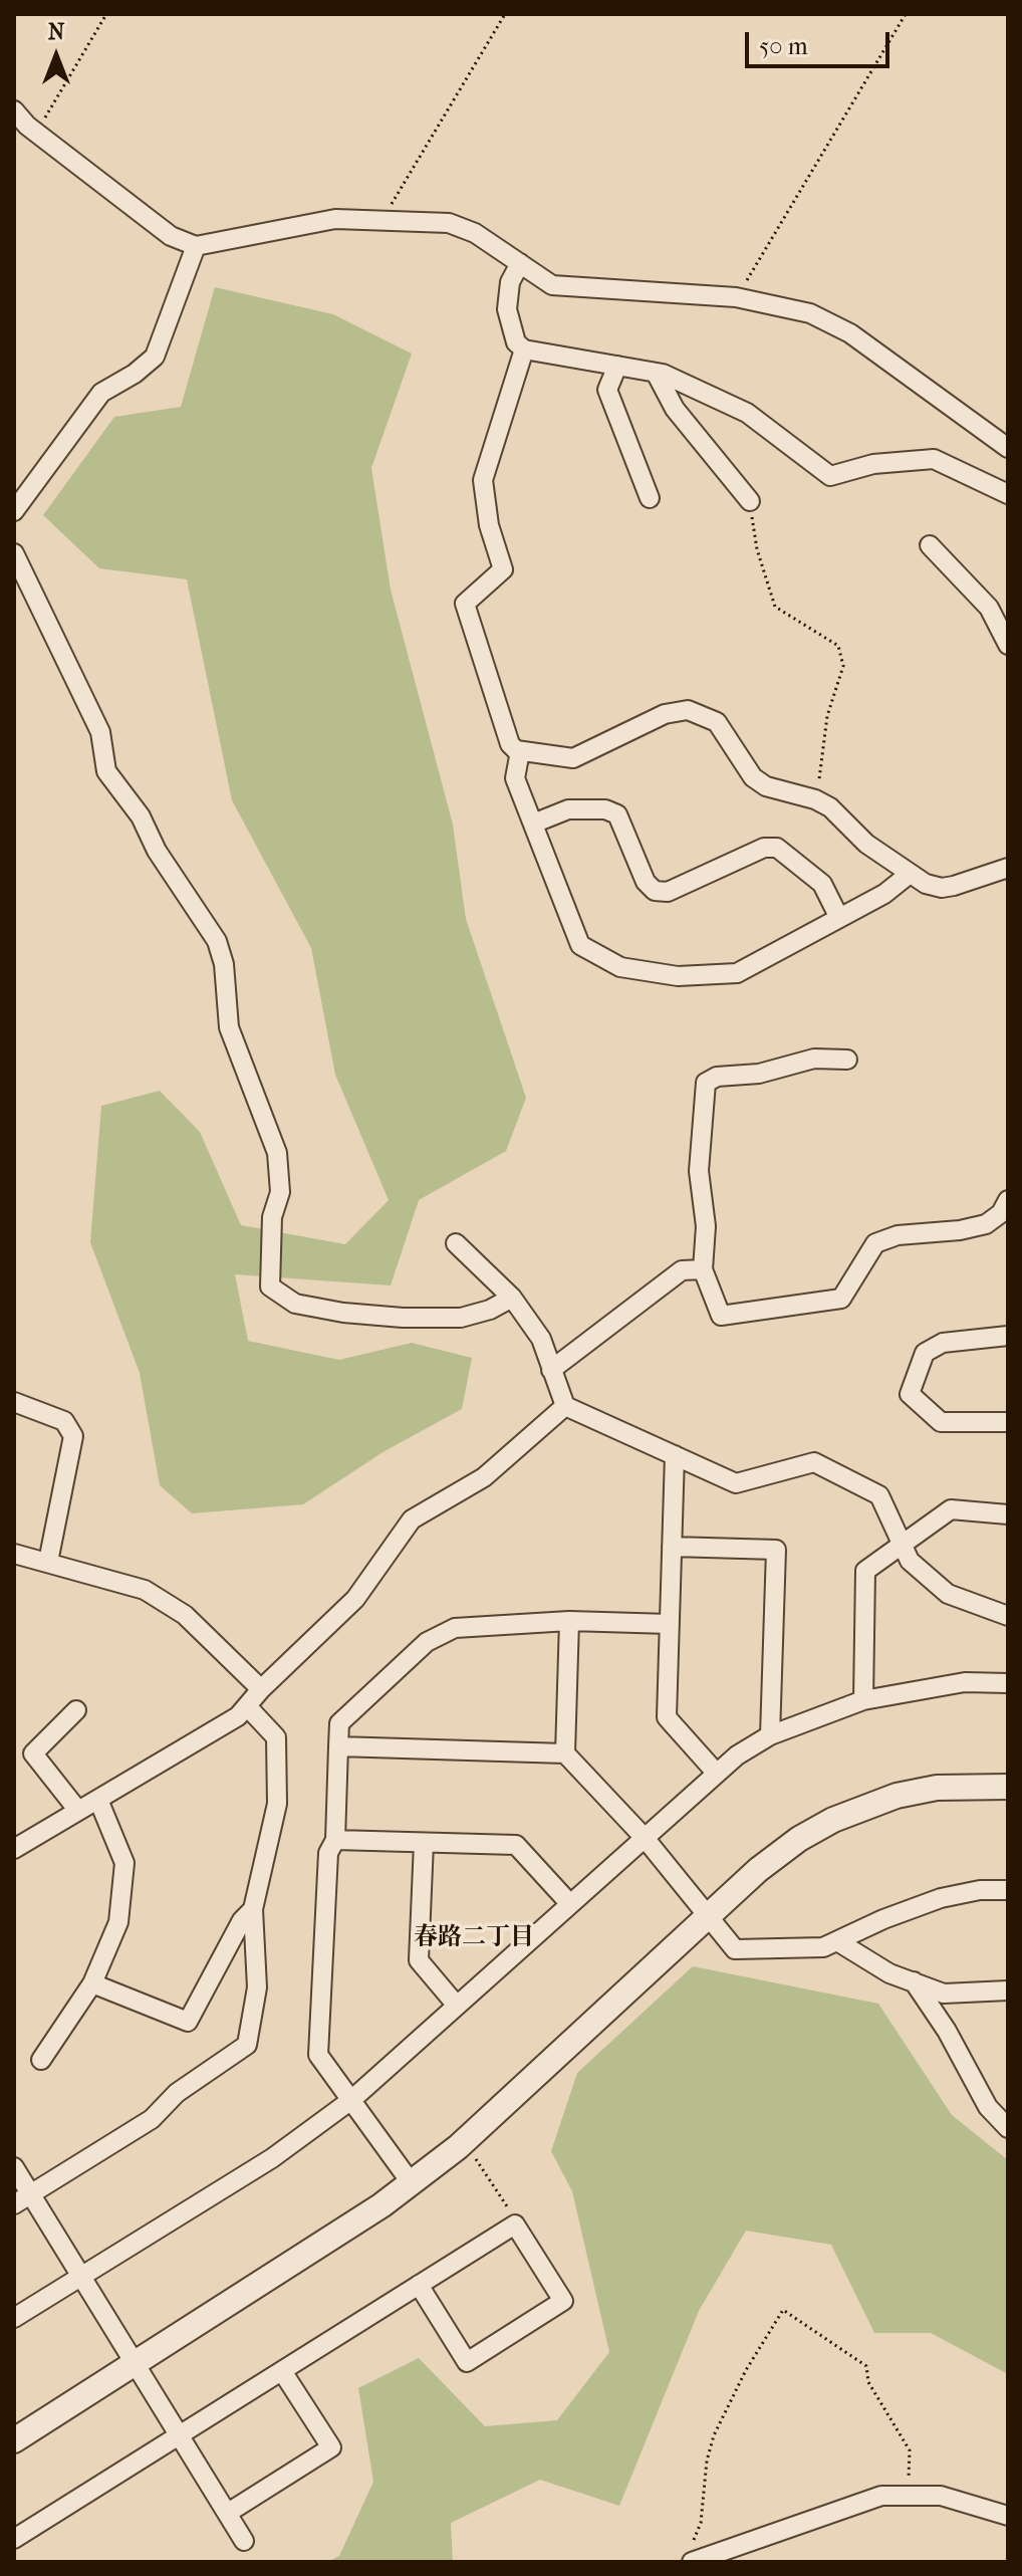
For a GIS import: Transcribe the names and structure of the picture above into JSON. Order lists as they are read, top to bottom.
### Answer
{
  "districts": ["春路二丁目"],
  "scale_bar": "50 m",
  "north": "top"
}
